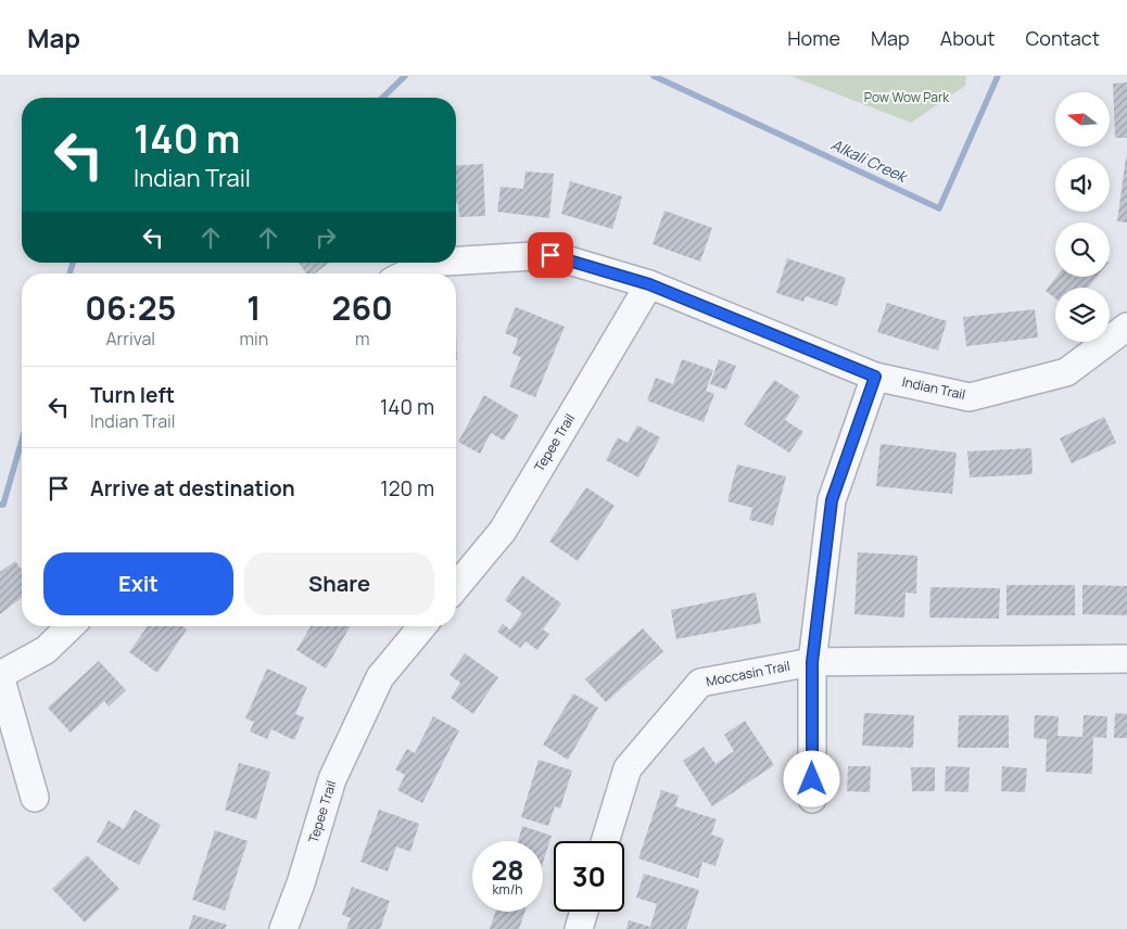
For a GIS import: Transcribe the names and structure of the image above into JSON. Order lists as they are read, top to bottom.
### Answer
{
  "streets": {
    "street": ["Indian Trail", "Tepee Trail", "Moccasin Trail"]
  },
  "crossings": [
    ["Indian Trail", "Tepee Trail"]
  ],
  "water": ["Alkali Creek"],
  "parks": ["Pow Wow Park"],
  "north": "left",
  "page": {
    "header": "Map",
    "nav": [
      "Home",
      "Map",
      "About",
      "Contact"
    ],
    "turn": ["140 m", "Indian Trail"],
    "eta": [
      "06:25",
      "Arrival",
      "1",
      "min",
      "260",
      "m"
    ],
    "list": [
      {
        "name": "Turn left",
        "note": "Indian Trail",
        "value": "140 m"
      },
      {
        "name": "Arrive at destination",
        "value": "120 m"
      }
    ],
    "buttons": ["Exit", "Share"],
    "speed": "28 km/h",
    "limit": "30"
  }
}
